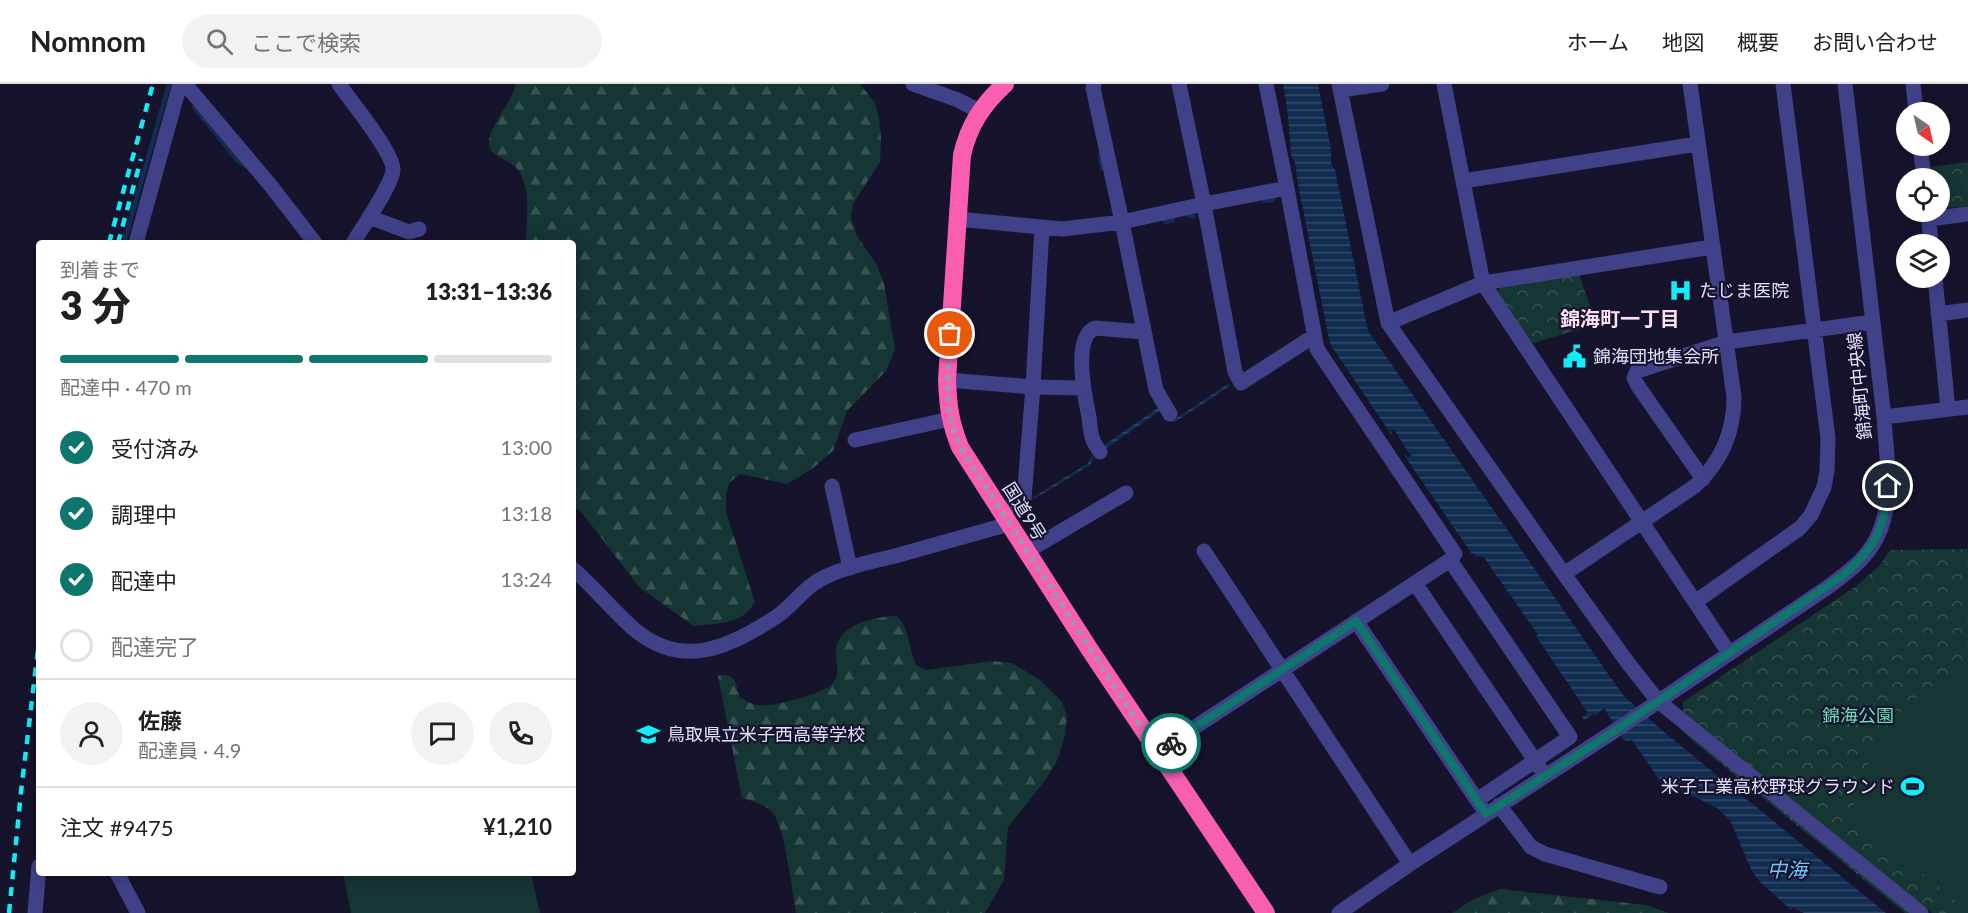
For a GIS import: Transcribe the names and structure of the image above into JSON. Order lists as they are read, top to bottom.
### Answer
{
  "streets": {
    "highway": ["国道9号"],
    "street": ["錦海町中央線"]
  },
  "districts": ["錦海町一丁目"],
  "water": ["中海"],
  "parks": ["錦海公園"],
  "places": {
    "hospital": ["たじま医院"],
    "public building": ["錦海団地集会所"],
    "school or university": ["鳥取県立米子西高等学校"],
    "sports": ["米子工業高校野球グラウンド"]
  },
  "north": "bottom right",
  "page": {
    "header": "Nomnom",
    "search": "ここで検索",
    "nav": [
      "ホーム",
      "地図",
      "概要",
      "お問い合わせ"
    ],
    "heading": ["3 分", "到着まで", "13:31–13:36"],
    "panel": [
      "佐藤",
      "配達員 · 4.9",
      "注文 #9475",
      "¥1,210"
    ],
    "bar": "配達中 · 470 m",
    "list": [
      ["受付済み", "13:00"],
      ["調理中", "13:18"],
      ["配達中", "13:24"],
      "配達完了"
    ]
  }
}
